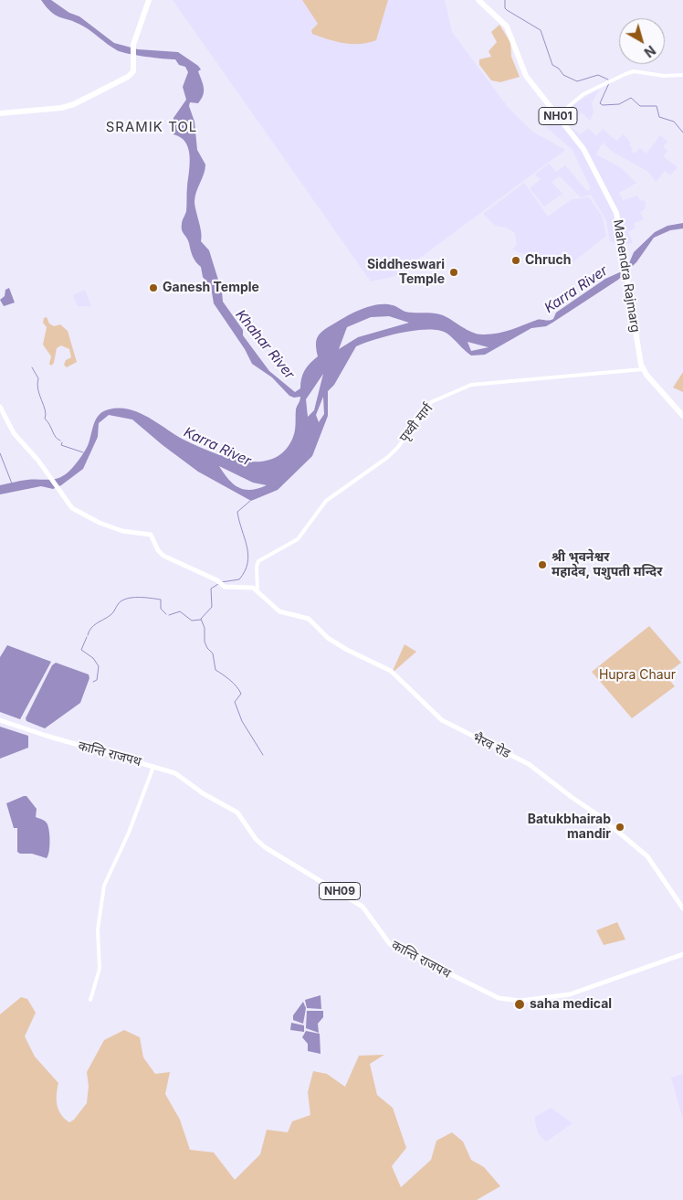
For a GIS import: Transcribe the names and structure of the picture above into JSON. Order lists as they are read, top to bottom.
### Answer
{
  "streets": {
    "highway": ["NH01", "Mahendra Rajmarg"],
    "main road": ["भैरव रोड", "कान्ति राजपथ", "NH09"],
    "street": ["पृथ्वी मार्ग"]
  },
  "crossings": [
    ["Mahendra Rajmarg", "पृथ्वी मार्ग"],
    ["पृथ्वी मार्ग", "भैरव रोड"]
  ],
  "districts": ["SRAMIK TOL"],
  "water": ["Karra River", "Khahar River"],
  "parks": ["Hupra Chaur"],
  "places": [
    "Chruch",
    "Siddheswari Temple",
    "Ganesh Temple",
    "श्री भुवनेश्वर महादेव, पशुपती मन्दिर",
    "Batukbhairab mandir",
    "saha medical"
  ],
  "north": "bottom right"
}
